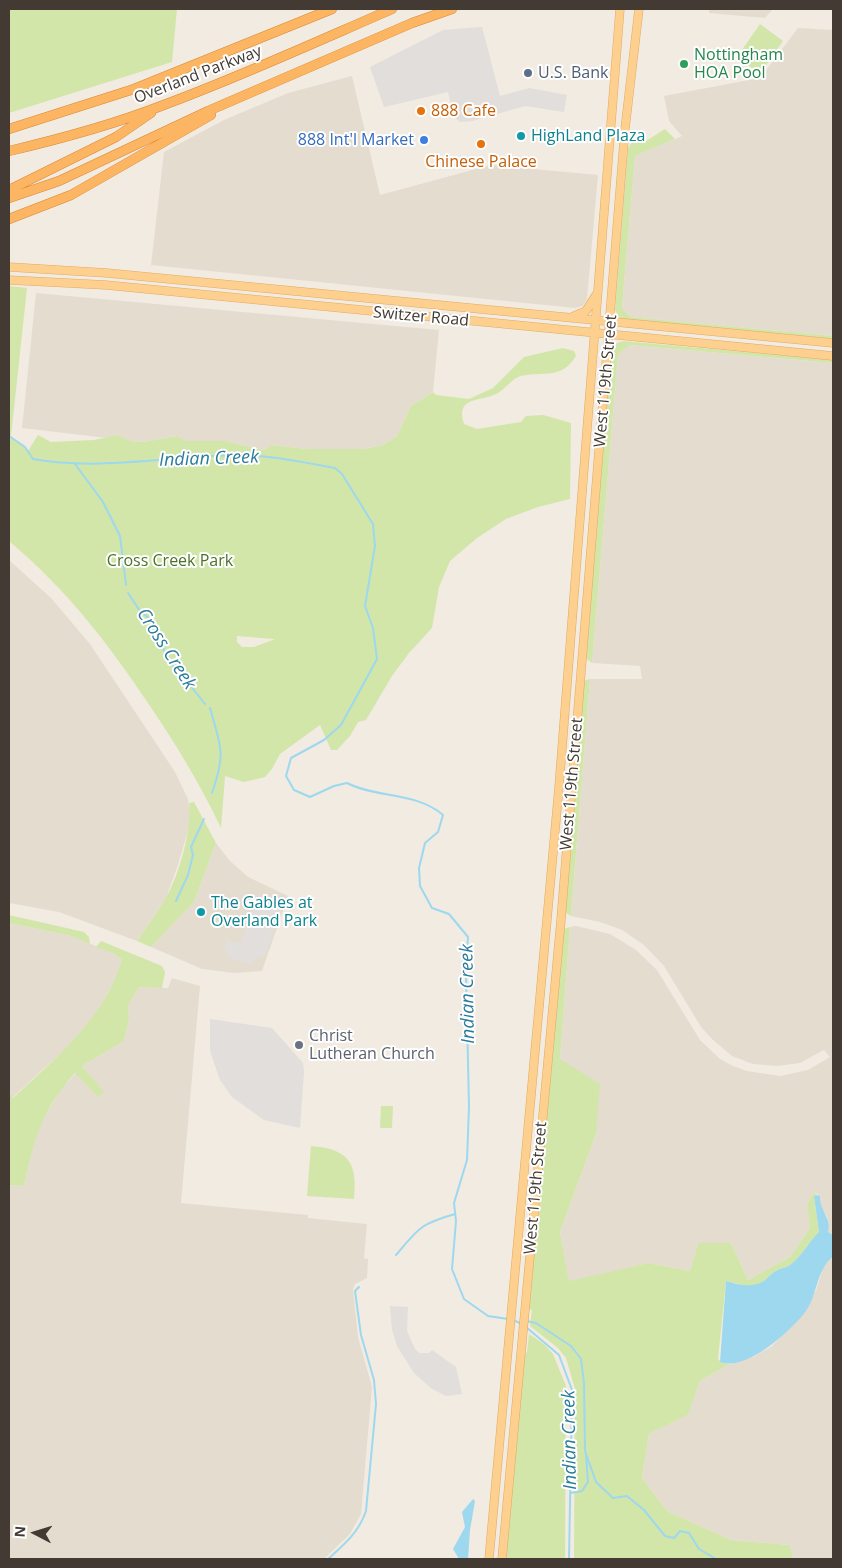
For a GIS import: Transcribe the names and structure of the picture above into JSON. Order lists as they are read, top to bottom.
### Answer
{
  "streets": {
    "highway": ["Overland Parkway"],
    "main road": ["Switzer Road", "West 119th Street"]
  },
  "crossings": [
    ["Switzer Road", "West 119th Street"]
  ],
  "water": ["Indian Creek", "Cross Creek"],
  "parks": ["Cross Creek Park"],
  "places": [
    "Nottingham HOA Pool",
    "U.S. Bank",
    "888 Cafe",
    "HighLand Plaza",
    "888 Int'l Market",
    "Chinese Palace",
    "The Gables at Overland Park",
    "Christ Lutheran Church"
  ],
  "north": "left"
}
